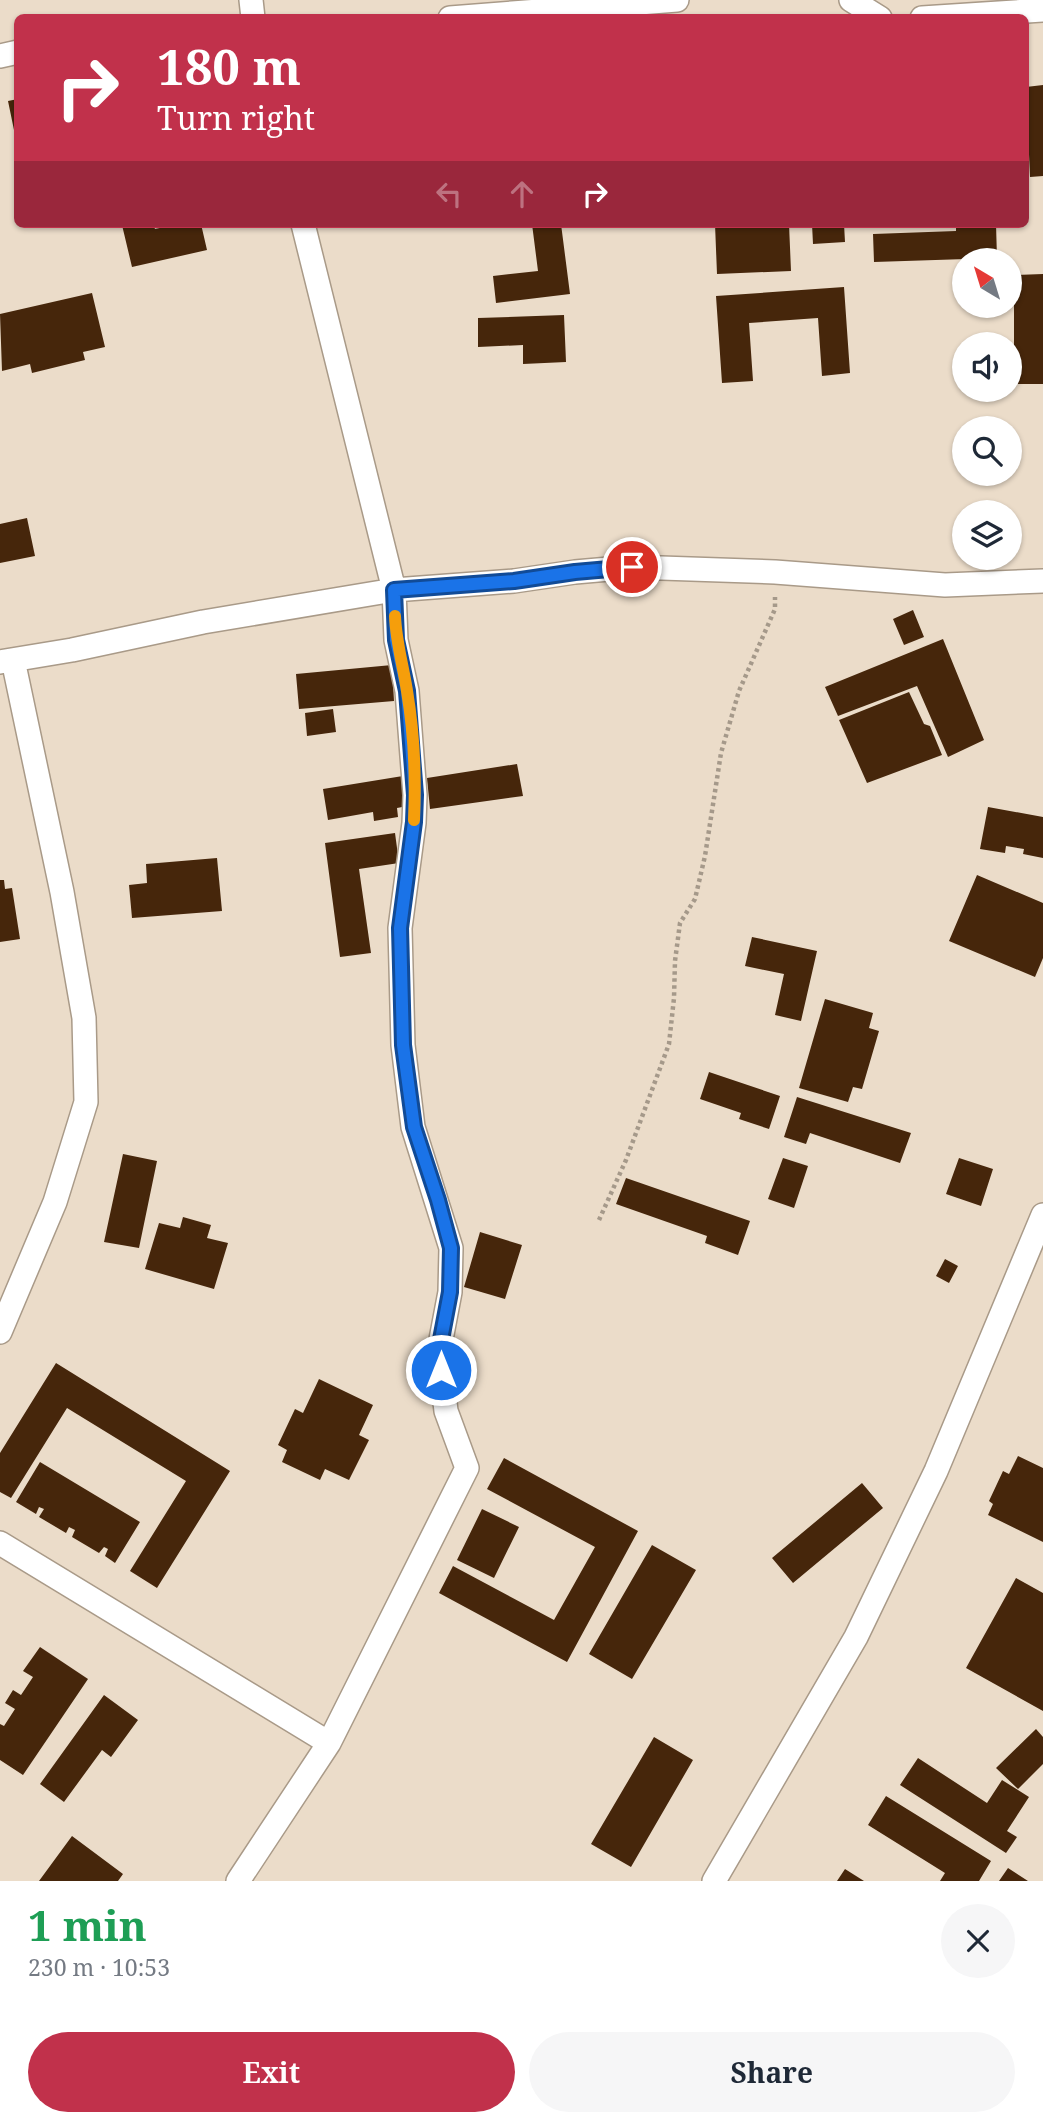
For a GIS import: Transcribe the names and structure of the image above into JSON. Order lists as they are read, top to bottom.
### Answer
{
  "north": "top left",
  "page": {
    "turn": ["180 m", "Turn right"],
    "heading": ["1 min", "230 m · 10:53"],
    "buttons": ["Exit", "Share"]
  }
}
